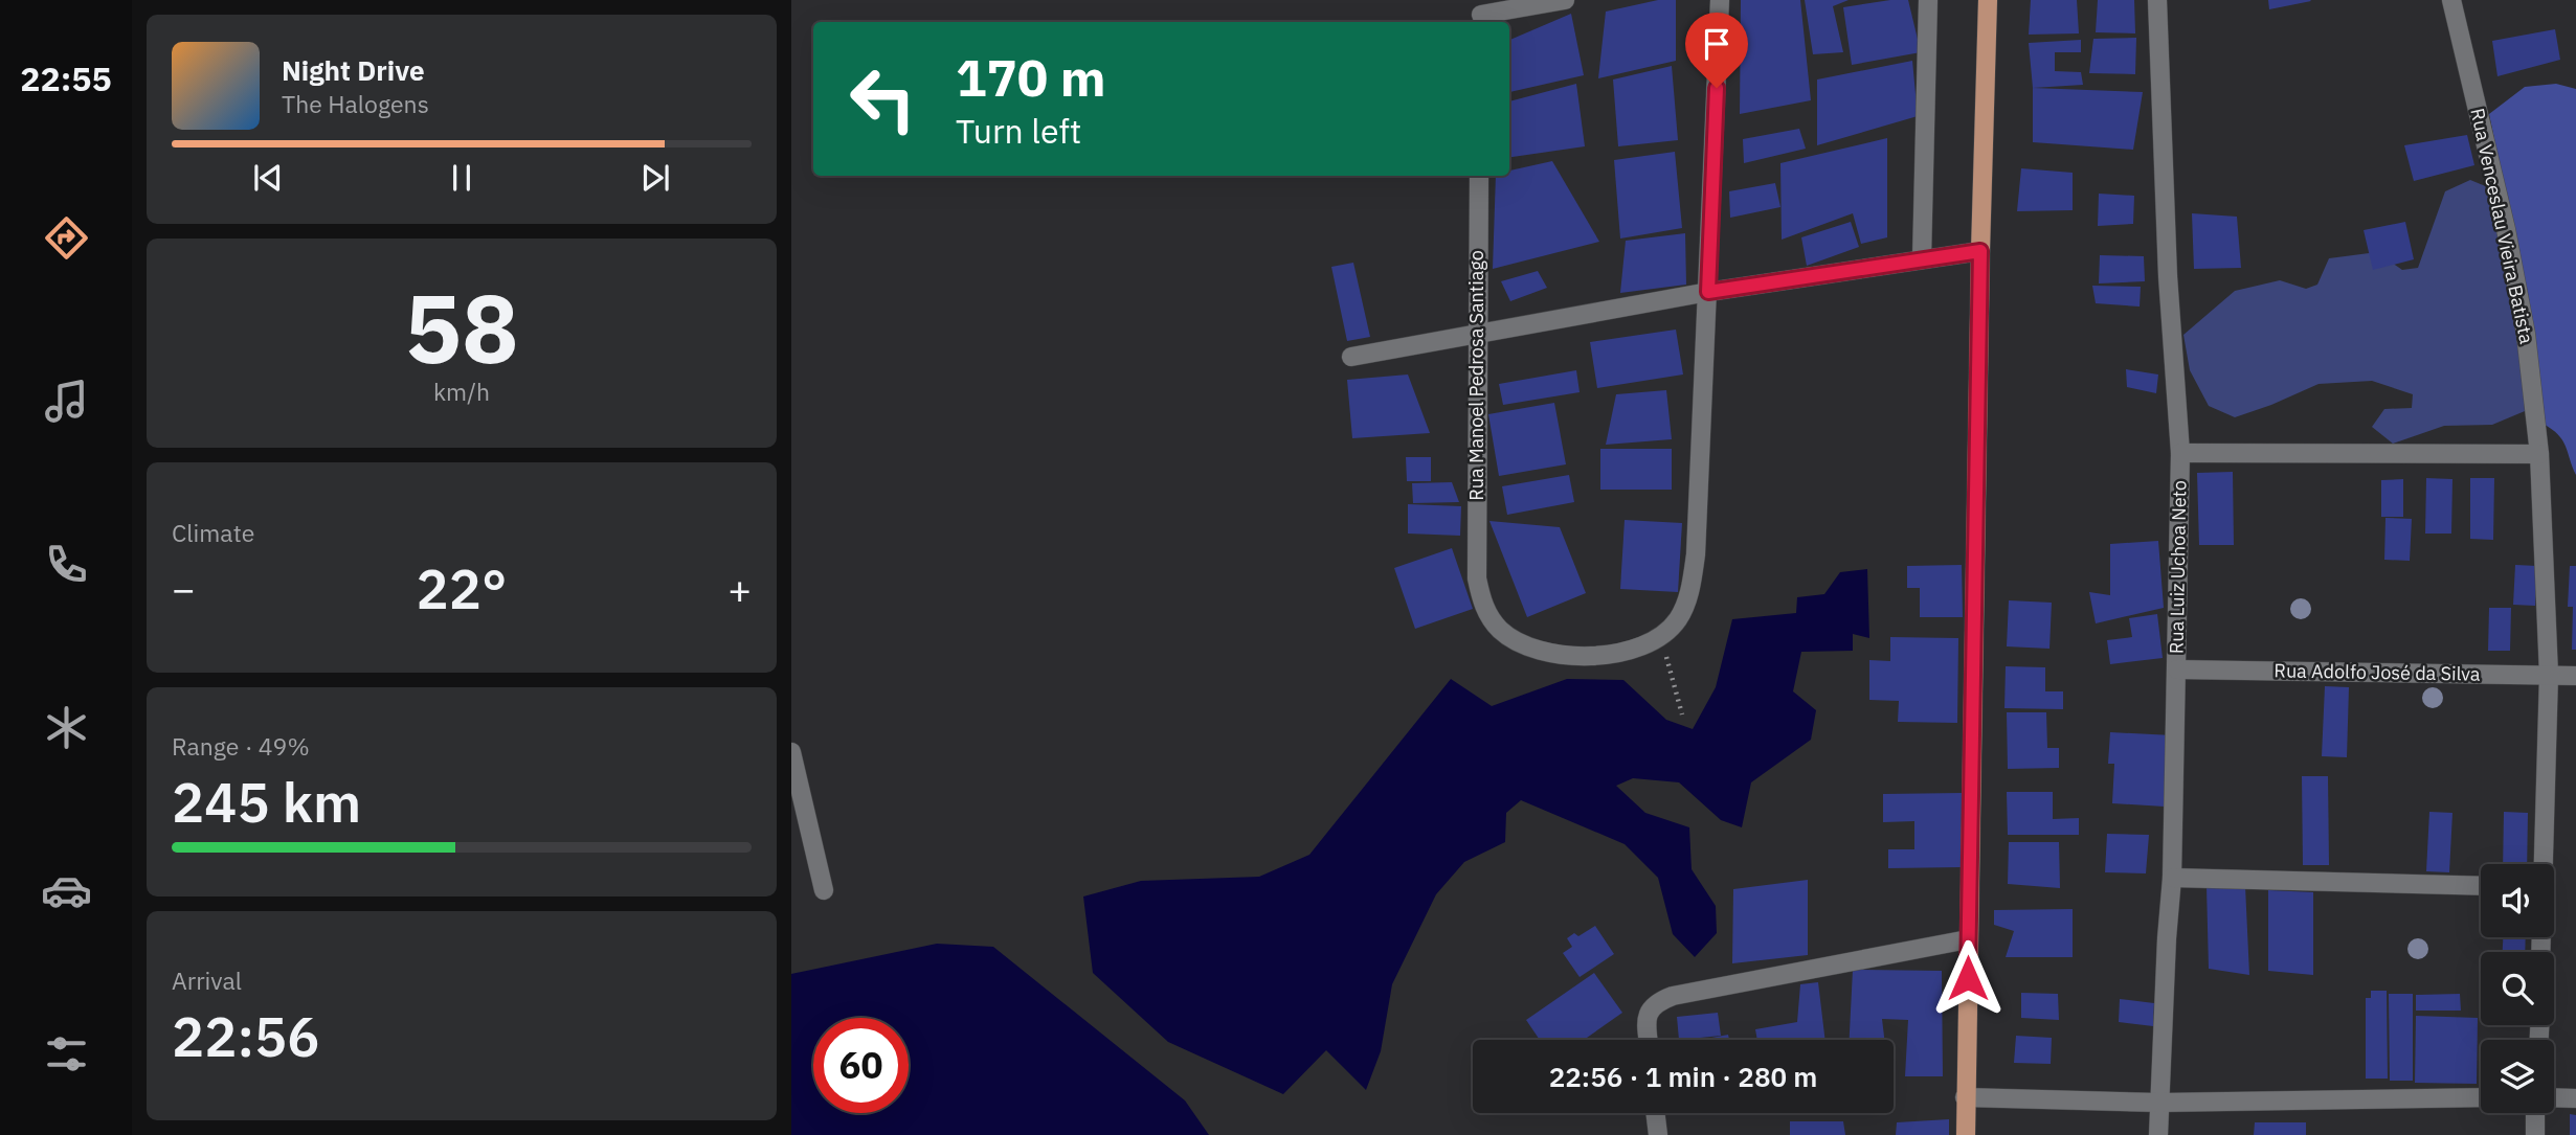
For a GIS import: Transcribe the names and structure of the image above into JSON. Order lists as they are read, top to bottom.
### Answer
{
  "streets": {
    "street": [
      "Rua Venceslau Vieira Batista",
      "Rua Manoel Pedrosa Santiago",
      "Rua Luiz Uchoa Neto",
      "Rua Adolfo José da Silva"
    ]
  },
  "crossings": [
    ["Rua Venceslau Vieira Batista", "Rua Adolfo José da Silva"],
    ["Rua Luiz Uchoa Neto", "Rua Adolfo José da Silva"]
  ],
  "page": {
    "tabs": "22:55",
    "turn": ["170 m", "Turn left"],
    "song": ["Night Drive", "The Halogens"],
    "tile": [
      ["58", "km/h"],
      "Climate",
      ["Range · 49%", "245 km"],
      ["Arrival", "22:56"]
    ],
    "heat": ["−", "22°", "+"],
    "limit": "60",
    "trip": "22:56 · 1 min · 280 m"
  }
}
